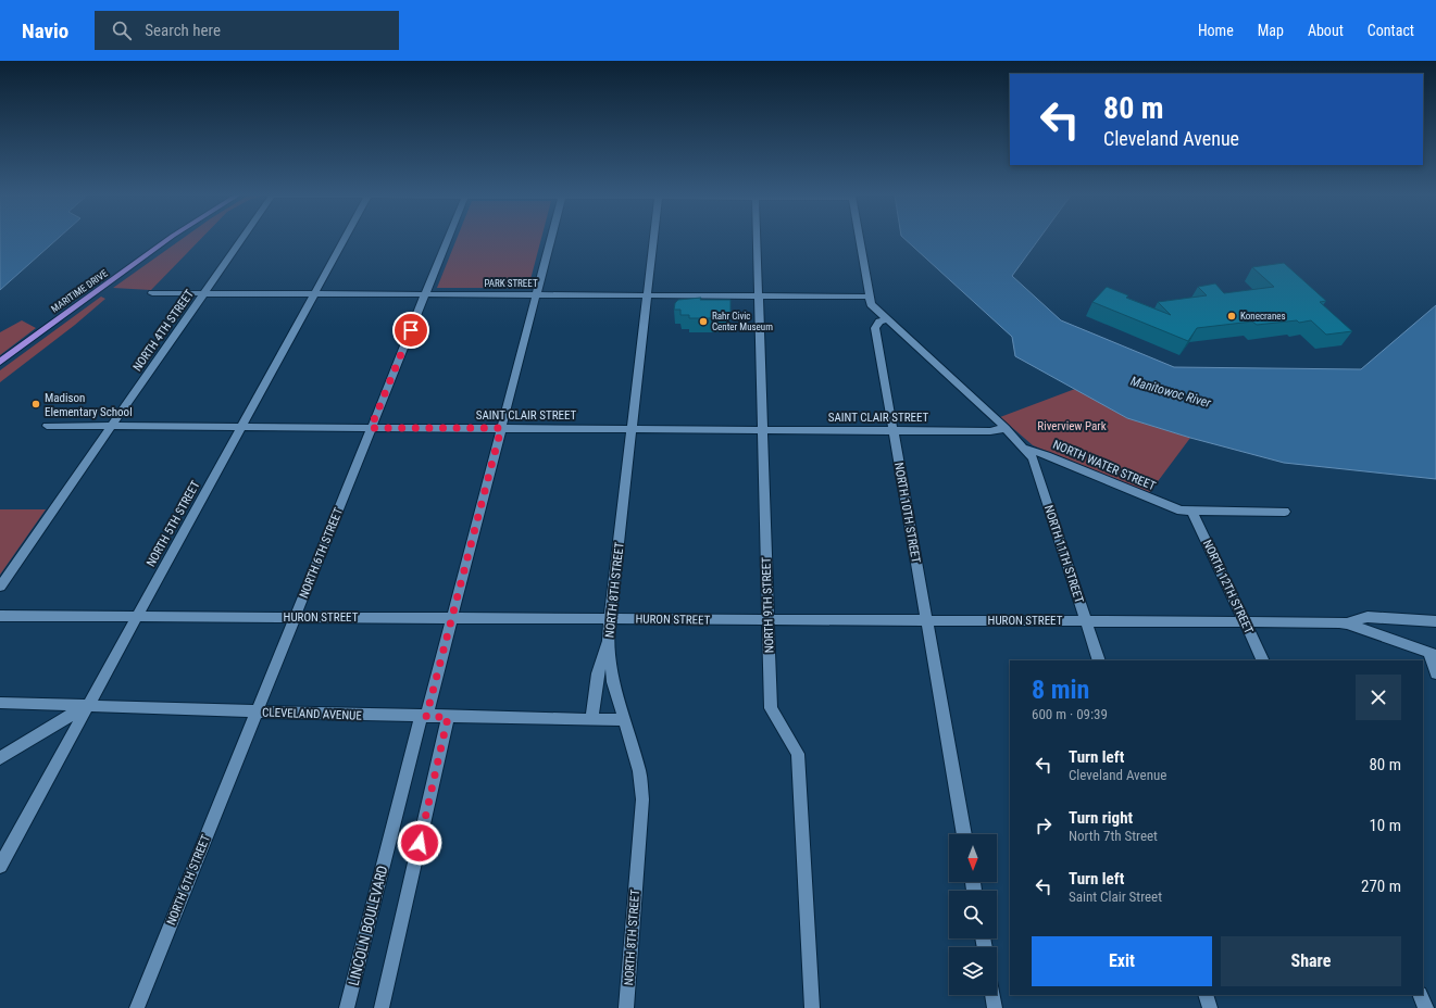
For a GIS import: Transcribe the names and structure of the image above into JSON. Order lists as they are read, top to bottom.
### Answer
{
  "streets": {
    "main road": ["MARITIME DRIVE"],
    "street": [
      "PARK STREET",
      "NORTH 4TH STREET",
      "SAINT CLAIR STREET",
      "NORTH WATER STREET",
      "NORTH 10TH STREET",
      "NORTH 5TH STREET",
      "NORTH 6TH STREET",
      "NORTH 11TH STREET",
      "NORTH 12TH STREET",
      "NORTH 8TH STREET",
      "NORTH 9TH STREET",
      "HURON STREET",
      "CLEVELAND AVENUE",
      "LINCOLN BOULEVARD"
    ]
  },
  "crossings": [
    ["PARK STREET", "NORTH 4TH STREET"],
    ["PARK STREET", "NORTH 5TH STREET"],
    ["PARK STREET", "NORTH 6TH STREET"],
    ["PARK STREET", "NORTH 8TH STREET"],
    ["PARK STREET", "NORTH 9TH STREET"],
    ["PARK STREET", "LINCOLN BOULEVARD"],
    ["NORTH 4TH STREET", "SAINT CLAIR STREET"],
    ["SAINT CLAIR STREET", "NORTH WATER STREET"],
    ["SAINT CLAIR STREET", "NORTH 10TH STREET"],
    ["SAINT CLAIR STREET", "NORTH 5TH STREET"],
    ["SAINT CLAIR STREET", "NORTH 6TH STREET"],
    ["SAINT CLAIR STREET", "NORTH 8TH STREET"],
    ["SAINT CLAIR STREET", "NORTH 9TH STREET"],
    ["SAINT CLAIR STREET", "LINCOLN BOULEVARD"],
    ["NORTH WATER STREET", "NORTH 10TH STREET"],
    ["NORTH WATER STREET", "NORTH 11TH STREET"],
    ["NORTH WATER STREET", "NORTH 12TH STREET"],
    ["NORTH 10TH STREET", "HURON STREET"],
    ["NORTH 5TH STREET", "HURON STREET"],
    ["NORTH 5TH STREET", "CLEVELAND AVENUE"],
    ["NORTH 6TH STREET", "HURON STREET"],
    ["NORTH 6TH STREET", "CLEVELAND AVENUE"],
    ["NORTH 11TH STREET", "HURON STREET"],
    ["NORTH 12TH STREET", "HURON STREET"],
    ["NORTH 8TH STREET", "HURON STREET"],
    ["NORTH 8TH STREET", "CLEVELAND AVENUE"],
    ["NORTH 9TH STREET", "HURON STREET"],
    ["HURON STREET", "LINCOLN BOULEVARD"],
    ["CLEVELAND AVENUE", "LINCOLN BOULEVARD"]
  ],
  "water": ["Manitowoc River"],
  "parks": ["Riverview Park"],
  "places": ["Konecranes", "Rahr Civic Center Museum", "Madison Elementary School"],
  "north": "bottom",
  "page": {
    "header": "Navio",
    "search": "Search here",
    "nav": [
      "Home",
      "Map",
      "About",
      "Contact"
    ],
    "turn": ["80 m", "Cleveland Avenue"],
    "heading": ["8 min", "600 m · 09:39"],
    "list": [
      {
        "name": "Turn left",
        "note": "Cleveland Avenue",
        "value": "80 m"
      },
      {
        "name": "Turn right",
        "note": "North 7th Street",
        "value": "10 m"
      },
      {
        "name": "Turn left",
        "note": "Saint Clair Street",
        "value": "270 m"
      }
    ],
    "buttons": ["Exit", "Share"]
  }
}
